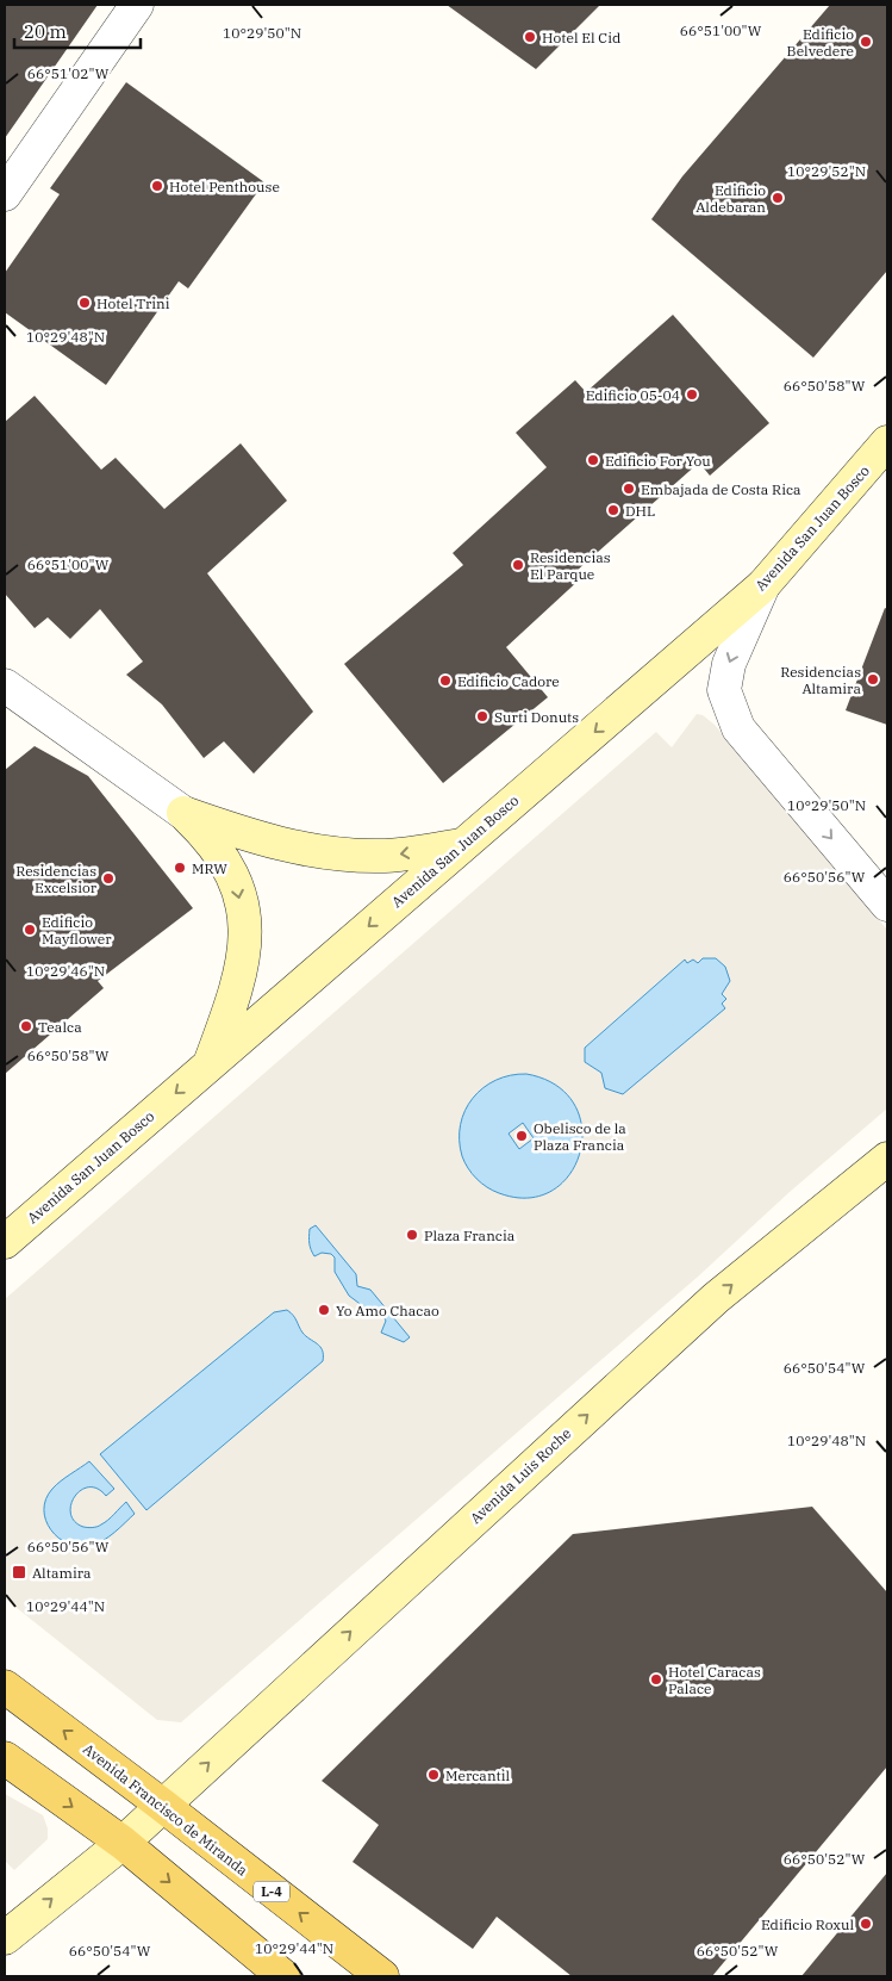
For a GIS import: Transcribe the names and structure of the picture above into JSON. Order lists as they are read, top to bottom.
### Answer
{
  "streets": {
    "main road": [
      "Avenida San Juan Bosco",
      "Avenida Luis Roche",
      "Avenida Francisco de Miranda",
      "L-4"
    ]
  },
  "crossings": [
    ["Avenida Luis Roche", "Avenida Francisco de Miranda"]
  ],
  "one_way": ["Avenida San Juan Bosco", "Avenida Luis Roche"],
  "places": {
    "other": [
      "Hotel El Cid",
      "Edificio Belvedere",
      "Hotel Penthouse",
      "Edificio Aldebaran",
      "Hotel Trini",
      "Edificio 05-04",
      "Edificio For You",
      "Embajada de Costa Rica",
      "DHL",
      "Residencias El Parque",
      "Residencias Altamira",
      "Edificio Cadore",
      "Surti Donuts",
      "MRW",
      "Residencias Excelsior",
      "Edificio Mayflower",
      "Tealca",
      "Obelisco de la Plaza Francia",
      "Plaza Francia",
      "Yo Amo Chacao",
      "Hotel Caracas Palace",
      "Mercantil",
      "Edificio Roxul"
    ],
    "transit": ["Altamira"]
  },
  "scale_bar": "20 m",
  "coordinates": [
    "66°51'00\"W",
    "10°29'50\"N",
    "66°51'02\"W",
    "10°29'52\"N",
    "10°29'48\"N",
    "66°50'58\"W",
    "66°50'56\"W",
    "10°29'46\"N",
    "66°50'54\"W",
    "10°29'44\"N",
    "66°50'52\"W"
  ]
}
